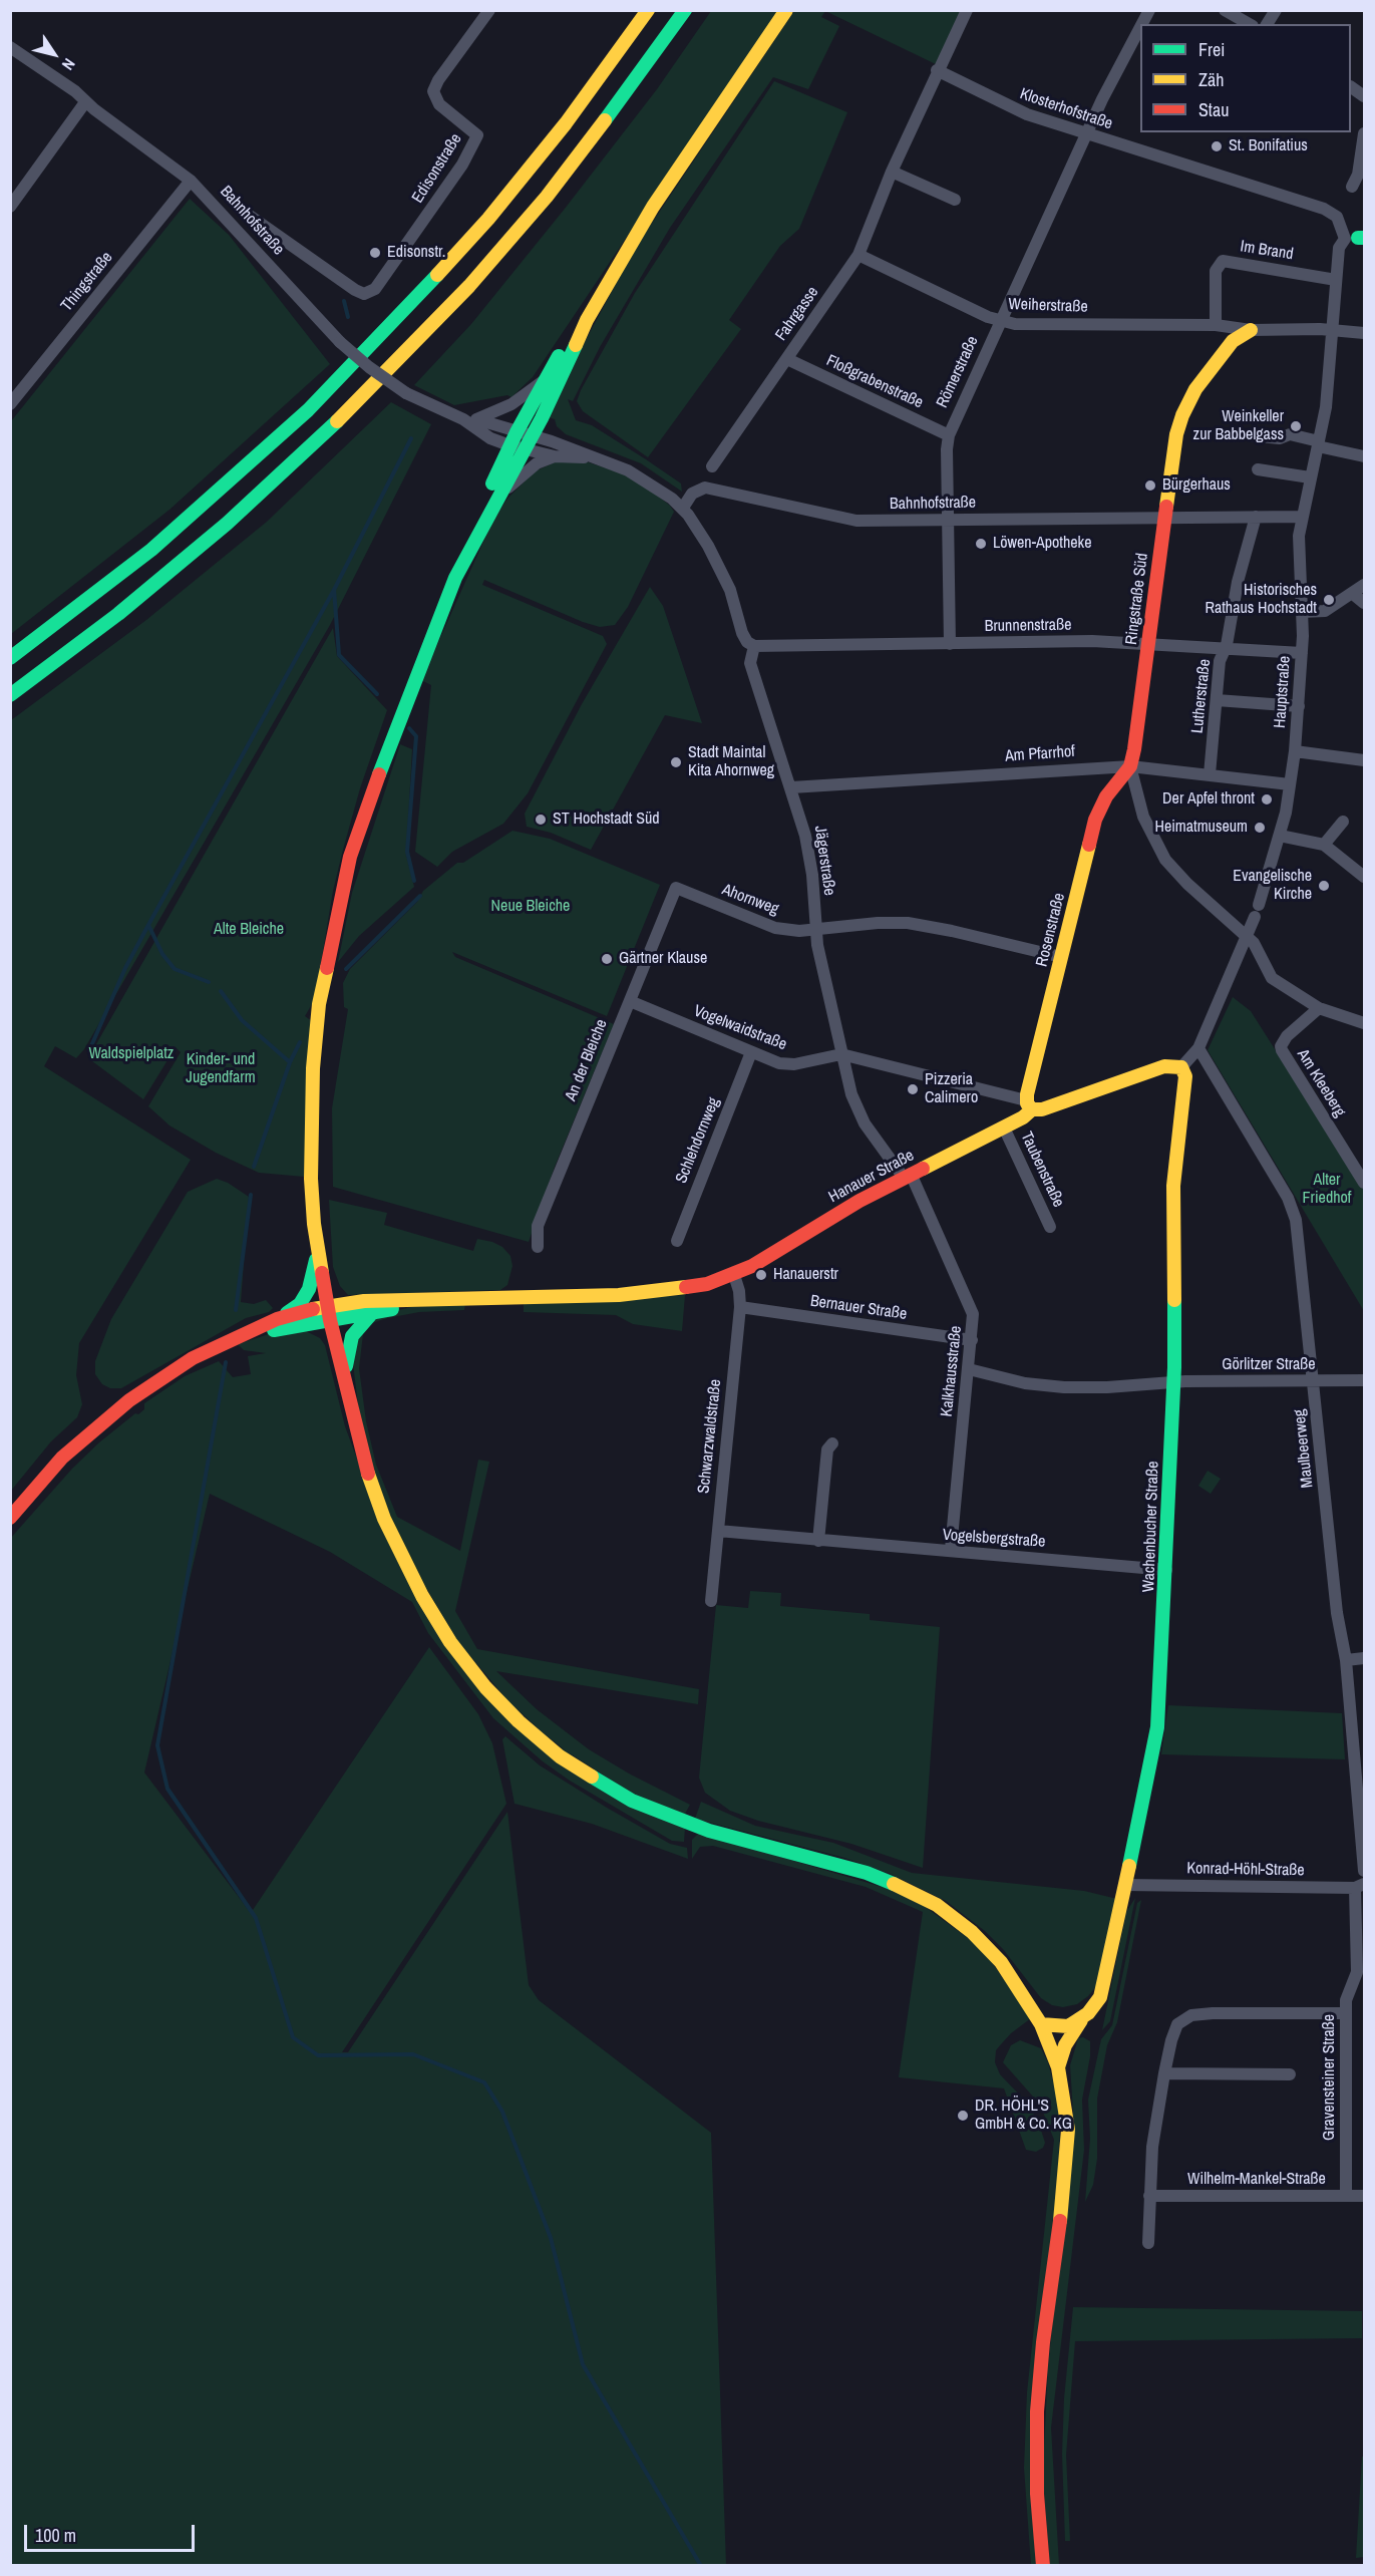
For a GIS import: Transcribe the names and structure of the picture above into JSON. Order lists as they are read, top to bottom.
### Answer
{
  "streets": {
    "main road": [
      "Ringstraße Süd",
      "Rosenstraße",
      "Hanauer Straße",
      "Wachenbucher Straße"
    ],
    "street": [
      "Klosterhofstraße",
      "Edisonstraße",
      "Bahnhofstraße",
      "Im Brand",
      "Thingstraße",
      "Weiherstraße",
      "Fahrgasse",
      "Römerstraße",
      "Floßgrabenstraße",
      "Brunnenstraße",
      "Hauptstraße",
      "Lutherstraße",
      "Am Pfarrhof",
      "Jägerstraße",
      "Ahornweg",
      "Vogelwaidstraße",
      "An der Bleiche",
      "Am Kleeberg",
      "Schlehdornweg",
      "Taubenstraße",
      "Bernauer Straße",
      "Görlitzer Straße",
      "Kalkhausstraße",
      "Schwarzwaldstraße",
      "Maulbeerweg",
      "Vogelsbergstraße",
      "Konrad-Höhl-Straße",
      "Gravensteiner Straße",
      "Wilhelm-Mankel-Straße"
    ]
  },
  "crossings": [
    ["Klosterhofstraße", "Fahrgasse"],
    ["Klosterhofstraße", "Römerstraße"],
    ["Klosterhofstraße", "Hauptstraße"],
    ["Edisonstraße", "Bahnhofstraße"],
    ["Bahnhofstraße", "Thingstraße"],
    ["Bahnhofstraße", "Römerstraße"],
    ["Bahnhofstraße", "Ringstraße Süd"],
    ["Bahnhofstraße", "Hauptstraße"],
    ["Bahnhofstraße", "Lutherstraße"],
    ["Im Brand", "Weiherstraße"],
    ["Im Brand", "Hauptstraße"],
    ["Weiherstraße", "Fahrgasse"],
    ["Weiherstraße", "Römerstraße"],
    ["Weiherstraße", "Ringstraße Süd"],
    ["Fahrgasse", "Floßgrabenstraße"],
    ["Römerstraße", "Floßgrabenstraße"],
    ["Römerstraße", "Brunnenstraße"],
    ["Ringstraße Süd", "Brunnenstraße"],
    ["Ringstraße Süd", "Hauptstraße"],
    ["Ringstraße Süd", "Am Pfarrhof"],
    ["Ringstraße Süd", "Rosenstraße"],
    ["Ringstraße Süd", "Am Kleeberg"],
    ["Brunnenstraße", "Hauptstraße"],
    ["Brunnenstraße", "Lutherstraße"],
    ["Brunnenstraße", "Jägerstraße"],
    ["Hauptstraße", "Am Pfarrhof"],
    ["Lutherstraße", "Am Pfarrhof"],
    ["Am Pfarrhof", "Jägerstraße"],
    ["Am Pfarrhof", "Rosenstraße"],
    ["Jägerstraße", "Ahornweg"],
    ["Jägerstraße", "Vogelwaidstraße"],
    ["Jägerstraße", "Kalkhausstraße"],
    ["Ahornweg", "Rosenstraße"],
    ["Ahornweg", "An der Bleiche"],
    ["Rosenstraße", "Hanauer Straße"],
    ["Vogelwaidstraße", "An der Bleiche"],
    ["Vogelwaidstraße", "Schlehdornweg"],
    ["Vogelwaidstraße", "Kalkhausstraße"],
    ["Taubenstraße", "Hanauer Straße"],
    ["Hanauer Straße", "Kalkhausstraße"],
    ["Hanauer Straße", "Schwarzwaldstraße"],
    ["Hanauer Straße", "Wachenbucher Straße"],
    ["Bernauer Straße", "Kalkhausstraße"],
    ["Bernauer Straße", "Schwarzwaldstraße"],
    ["Görlitzer Straße", "Maulbeerweg"],
    ["Görlitzer Straße", "Wachenbucher Straße"],
    ["Kalkhausstraße", "Vogelsbergstraße"],
    ["Schwarzwaldstraße", "Vogelsbergstraße"],
    ["Wachenbucher Straße", "Vogelsbergstraße"],
    ["Wachenbucher Straße", "Konrad-Höhl-Straße"],
    ["Konrad-Höhl-Straße", "Gravensteiner Straße"],
    ["Gravensteiner Straße", "Wilhelm-Mankel-Straße"]
  ],
  "parks": [
    "Neue Bleiche",
    "Alte Bleiche",
    "Waldspielplatz",
    "Kinder- und Jugendfarm",
    "Alter Friedhof"
  ],
  "places": [
    "St. Bonifatius",
    "Edisonstr.",
    "Weinkeller zur Babbelgass",
    "Bürgerhaus",
    "Löwen-Apotheke",
    "Historisches Rathaus Hochstadt",
    "Stadt Maintal Kita Ahornweg",
    "Der Apfel thront",
    "ST Hochstadt Süd",
    "Heimatmuseum",
    "Evangelische Kirche",
    "Gärtner Klause",
    "Pizzeria Calimero",
    "Hanauerstr",
    "DR. HÖHL'S GmbH & Co. KG"
  ],
  "legend": ["Frei", "Zäh", "Stau"],
  "scale_bar": "100 m",
  "north": "bottom right"
}
